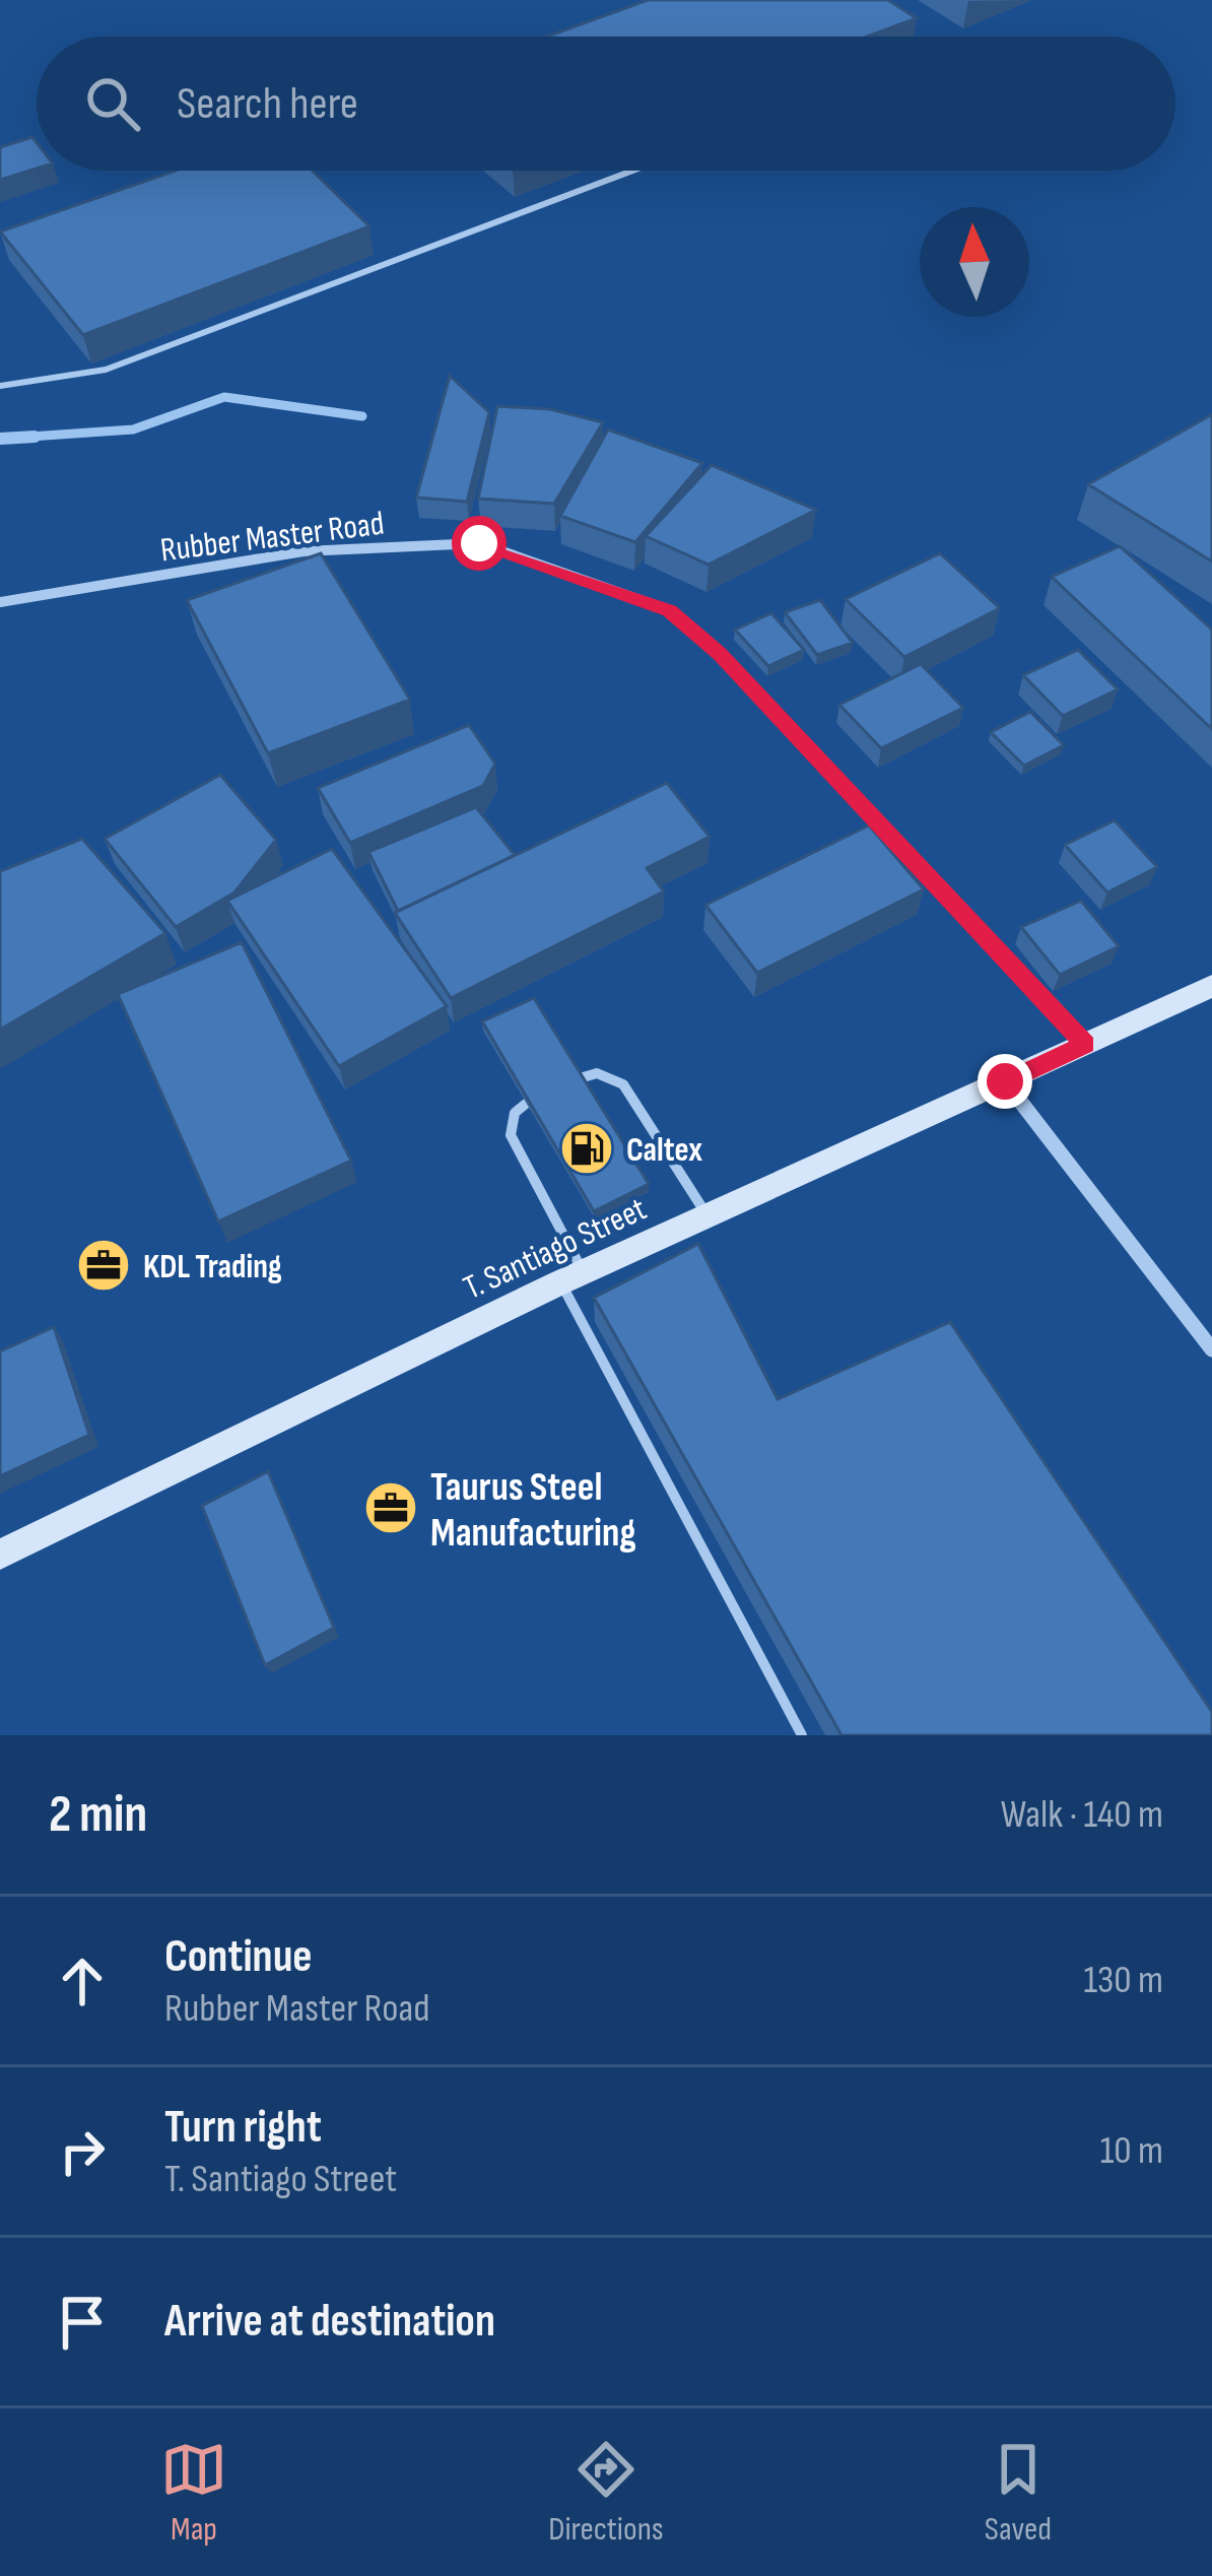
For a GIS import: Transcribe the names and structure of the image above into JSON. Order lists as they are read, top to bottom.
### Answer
{
  "streets": {
    "main road": ["T. Santiago Street"],
    "street": ["Rubber Master Road"]
  },
  "crossings": [
    ["Rubber Master Road", "T. Santiago Street"]
  ],
  "places": {
    "fuel station": ["Caltex"],
    "office": ["KDL Trading", "Taurus Steel Manufacturing"]
  },
  "north": "top",
  "page": {
    "search": "Search here",
    "heading": ["2 min", "Walk · 140 m"],
    "list": [
      ["Continue", "Rubber Master Road", "130 m"],
      ["Turn right", "T. Santiago Street", "10 m"],
      "Arrive at destination"
    ],
    "nav": ["Map", "Directions", "Saved"]
  }
}
